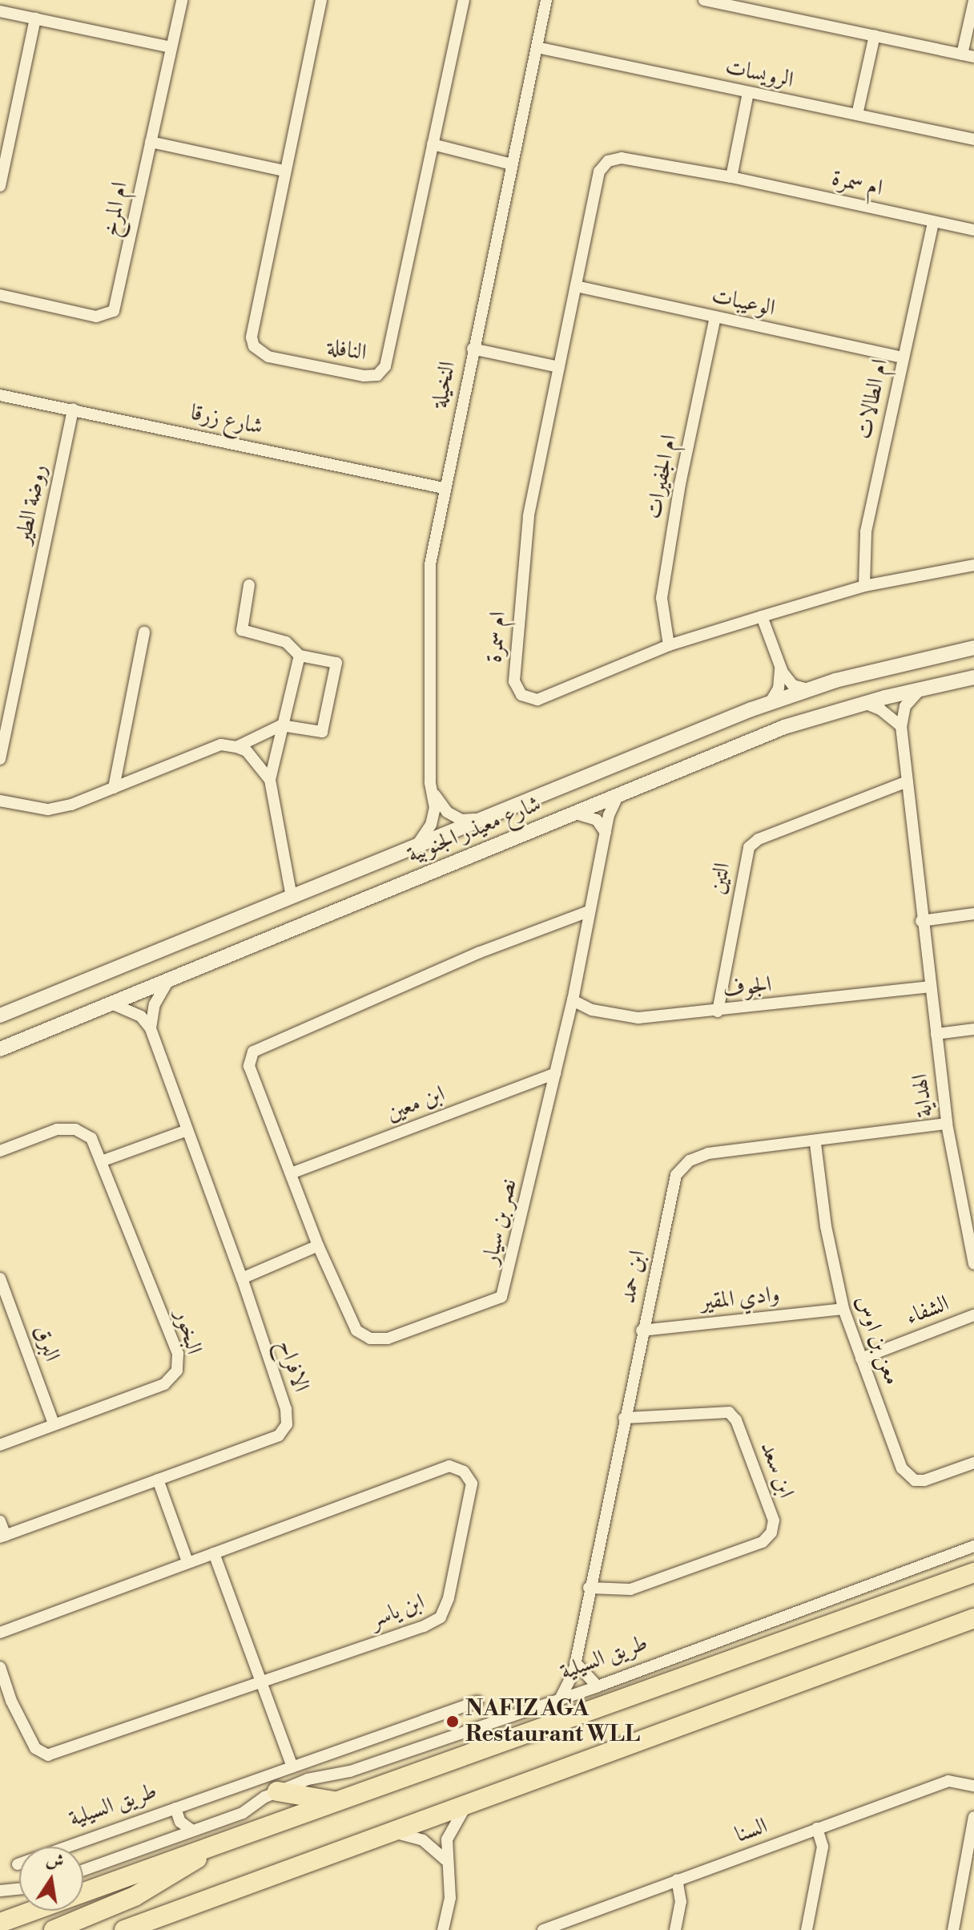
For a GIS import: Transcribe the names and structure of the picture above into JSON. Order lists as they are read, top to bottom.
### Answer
{
  "streets": {
    "street": [
      "الرويسات",
      "ام سمرة",
      "ام المرخ",
      "الوعيبات",
      "النافلة",
      "النخيلة",
      "ام الطالات",
      "شارع زرقا",
      "ام الجفيرات",
      "روضة الطير",
      "شارع معيذر الجنوبية",
      "التين",
      "الجوف",
      "الهداية",
      "ابن معين",
      "نصر بن سيار",
      "ابن حمد",
      "وادي المقير",
      "الشفاء",
      "البخور",
      "معن بن اوس",
      "البرق",
      "الافراح",
      "ابن سعد",
      "ابن ياسر",
      "طريق السيلية",
      "السنا"
    ]
  },
  "crossings": [
    ["الرويسات", "النخيلة"],
    ["ام سمرة", "الوعيبات"],
    ["ام سمرة", "ام الطالات"],
    ["ام سمرة", "ام الجفيرات"],
    ["الوعيبات", "ام الطالات"],
    ["الوعيبات", "ام الجفيرات"],
    ["النخيلة", "شارع زرقا"],
    ["النخيلة", "شارع معيذر الجنوبية"],
    ["شارع زرقا", "روضة الطير"],
    ["شارع معيذر الجنوبية", "الهداية"],
    ["شارع معيذر الجنوبية", "نصر بن سيار"],
    ["التين", "الجوف"],
    ["التين", "الهداية"],
    ["الجوف", "الهداية"],
    ["الجوف", "نصر بن سيار"],
    ["الهداية", "ابن حمد"],
    ["ابن معين", "نصر بن سيار"],
    ["ابن حمد", "وادي المقير"],
    ["ابن حمد", "معن بن اوس"],
    ["ابن حمد", "ابن سعد"],
    ["ابن حمد", "طريق السيلية"],
    ["وادي المقير", "معن بن اوس"],
    ["الشفاء", "معن بن اوس"],
    ["البخور", "البرق"]
  ],
  "places": ["NAFIZ AGA Restaurant WLL"],
  "north": "top"
}
